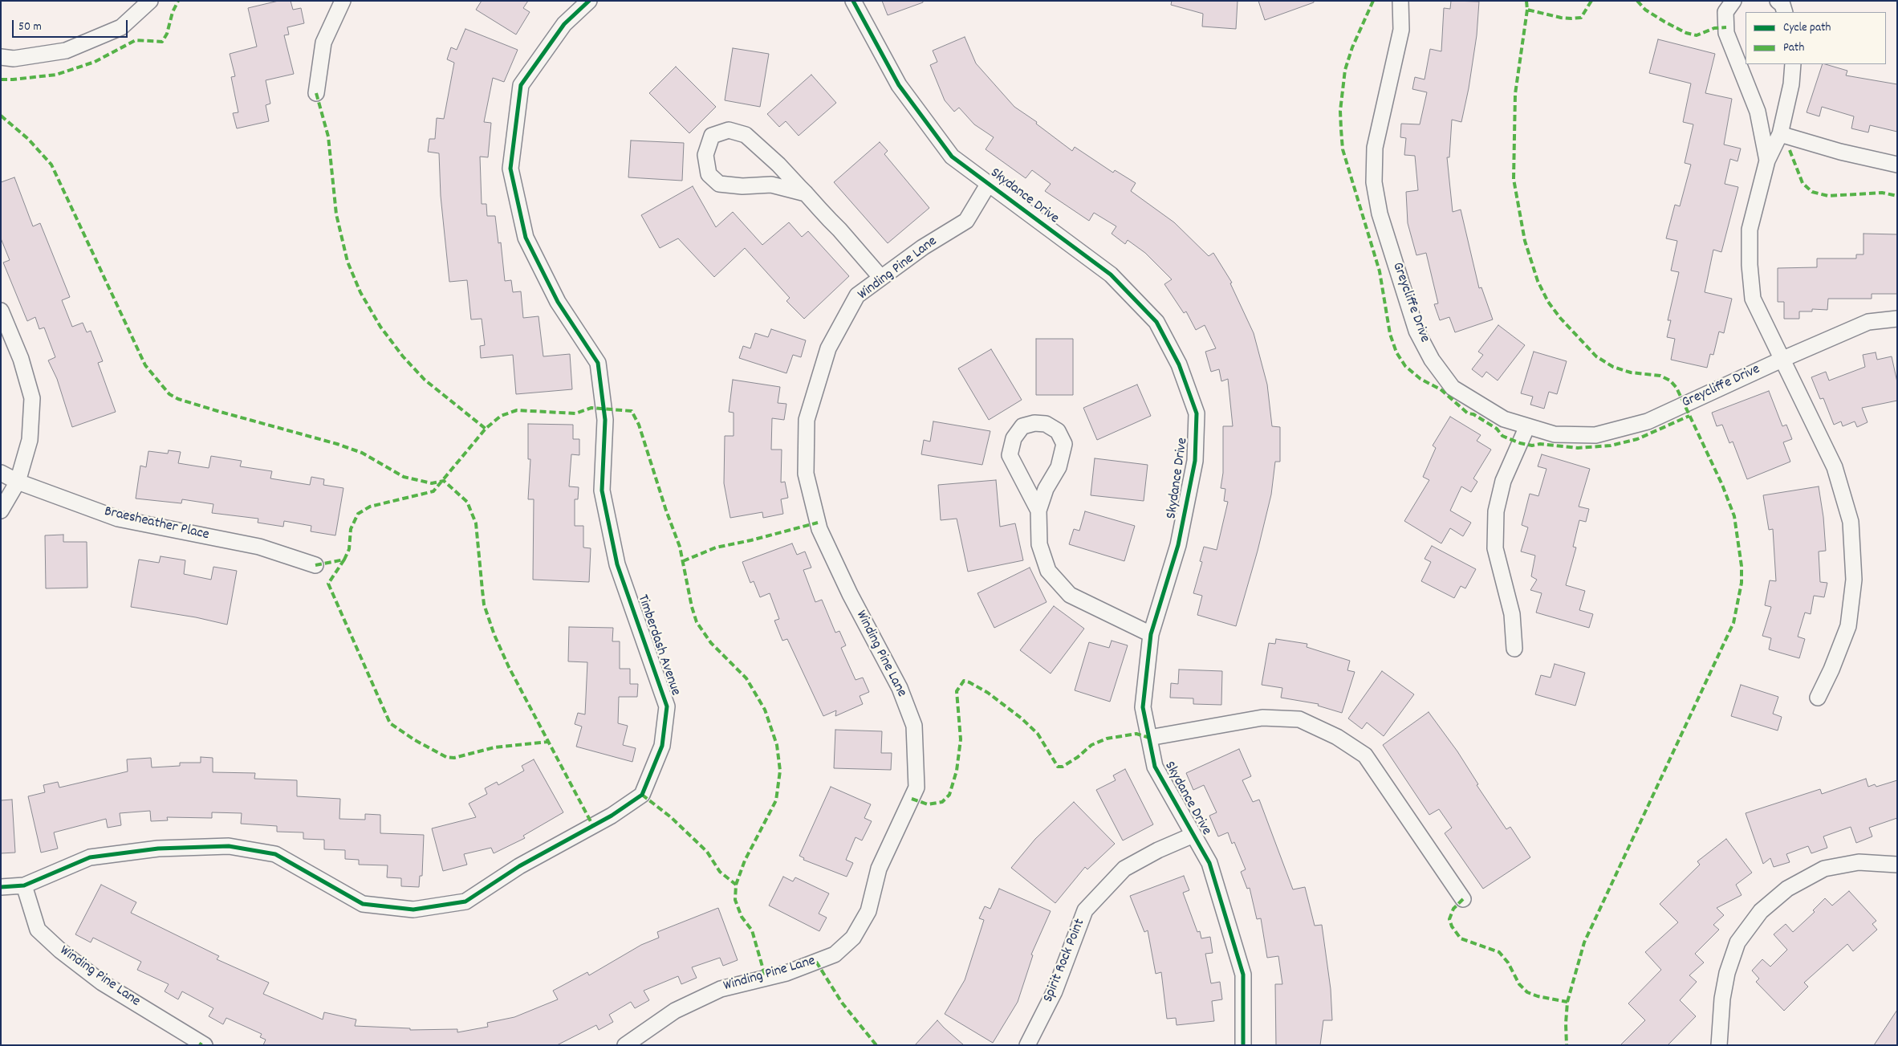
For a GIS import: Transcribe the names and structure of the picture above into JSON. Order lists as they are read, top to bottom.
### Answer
{
  "streets": {
    "street": [
      "Skydance Drive",
      "Winding Pine Lane",
      "Greycliffe Drive",
      "Braesheather Place",
      "Timberdash Avenue",
      "Spirit Rock Point"
    ]
  },
  "crossings": [
    ["Skydance Drive", "Winding Pine Lane"],
    ["Skydance Drive", "Spirit Rock Point"],
    ["Winding Pine Lane", "Timberdash Avenue"]
  ],
  "legend": ["Cycle path", "Path"],
  "scale_bar": "50 m"
}
